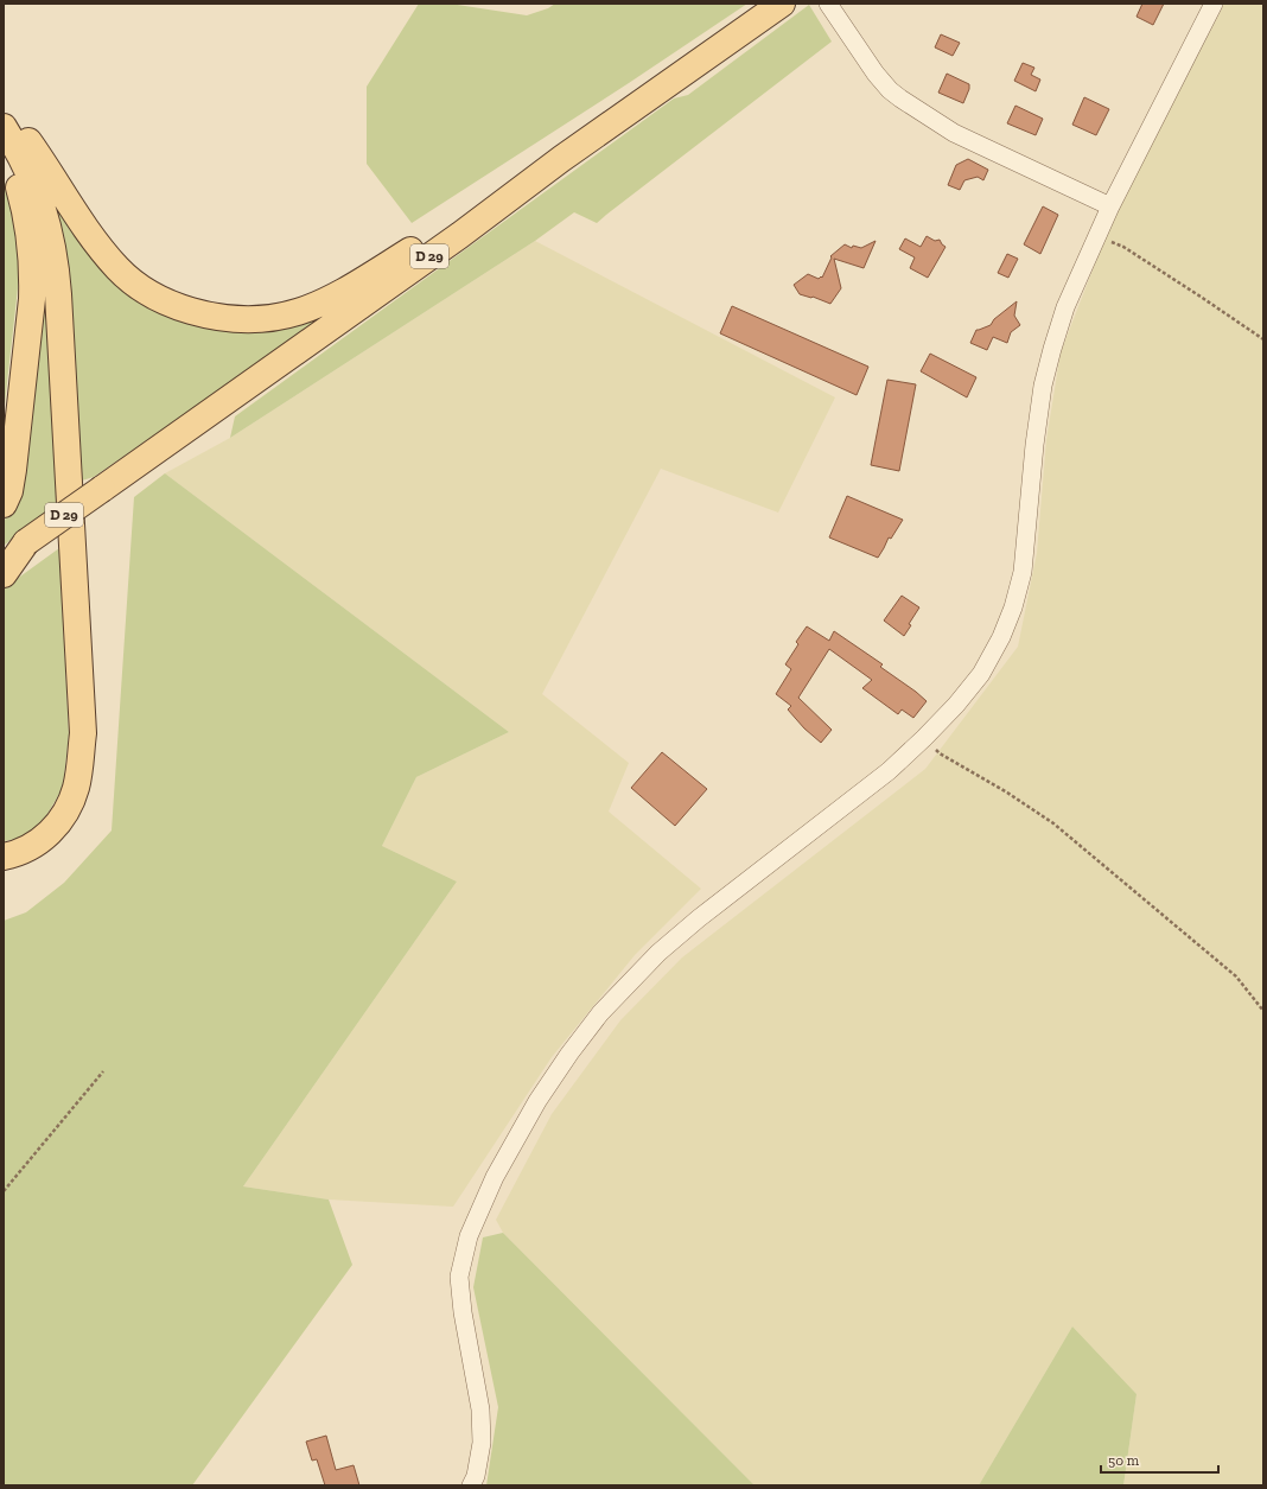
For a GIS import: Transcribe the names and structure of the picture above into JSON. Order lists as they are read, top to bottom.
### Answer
{
  "streets": {
    "main road": ["D 29"]
  },
  "scale_bar": "50 m"
}
